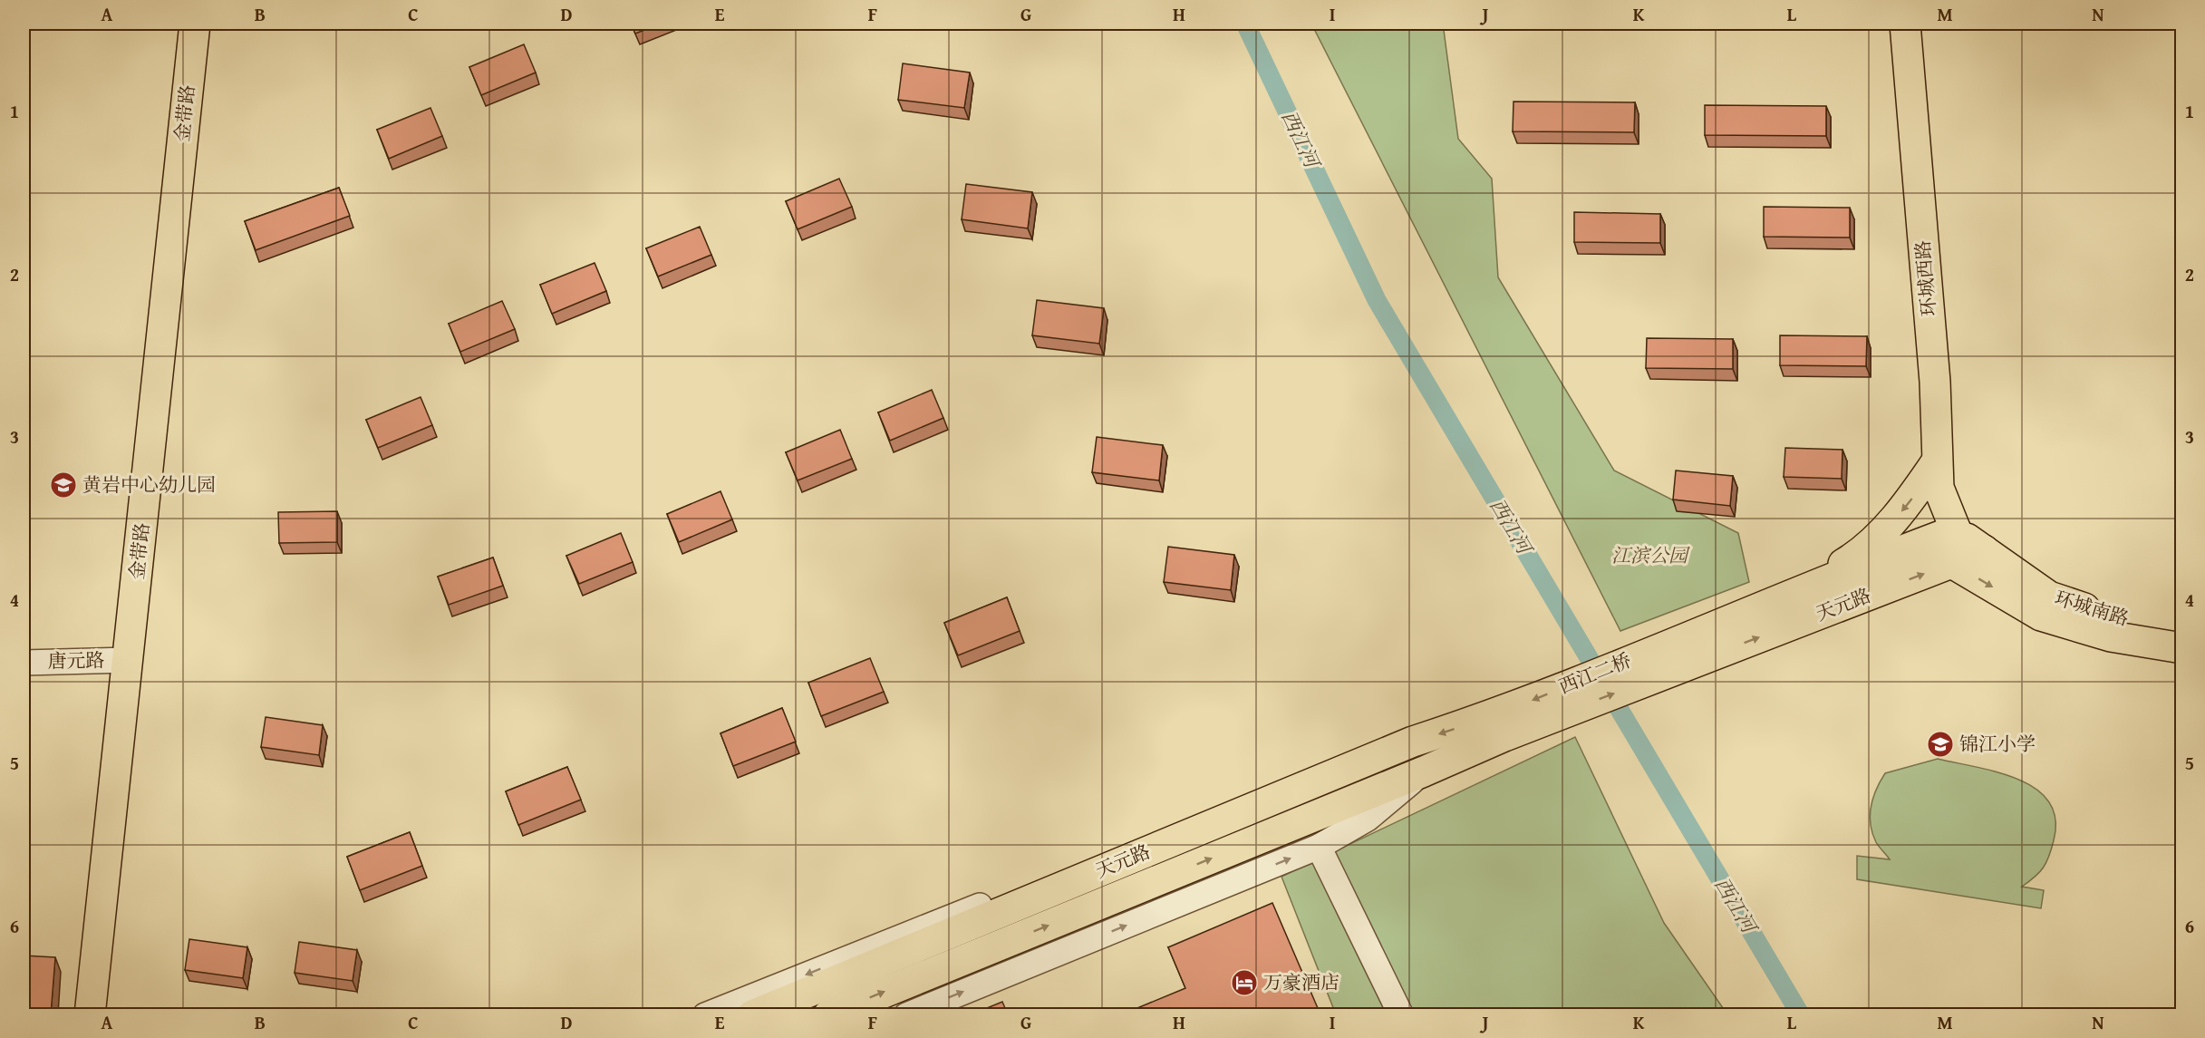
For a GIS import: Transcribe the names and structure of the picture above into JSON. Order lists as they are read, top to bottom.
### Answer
{
  "streets": {
    "main road": [
      "金带路",
      "环城西路",
      "天元路",
      "环城南路",
      "西江二桥"
    ],
    "street": ["唐元路"]
  },
  "crossings": [
    ["金带路", "唐元路"],
    ["环城西路", "天元路"],
    ["环城西路", "环城南路"],
    ["天元路", "环城南路"],
    ["天元路", "西江二桥"]
  ],
  "water": ["西江河"],
  "parks": ["江滨公园"],
  "places": {
    "school or university": ["黄岩中心幼儿园", "锦江小学"],
    "hotel": ["万豪酒店"]
  },
  "grid": {
    "columns": [
      "A",
      "B",
      "C",
      "D",
      "E",
      "F",
      "G",
      "H",
      "I",
      "J",
      "K",
      "L",
      "M",
      "N"
    ],
    "rows": [
      "1",
      "2",
      "3",
      "4",
      "5",
      "6"
    ]
  }
}
